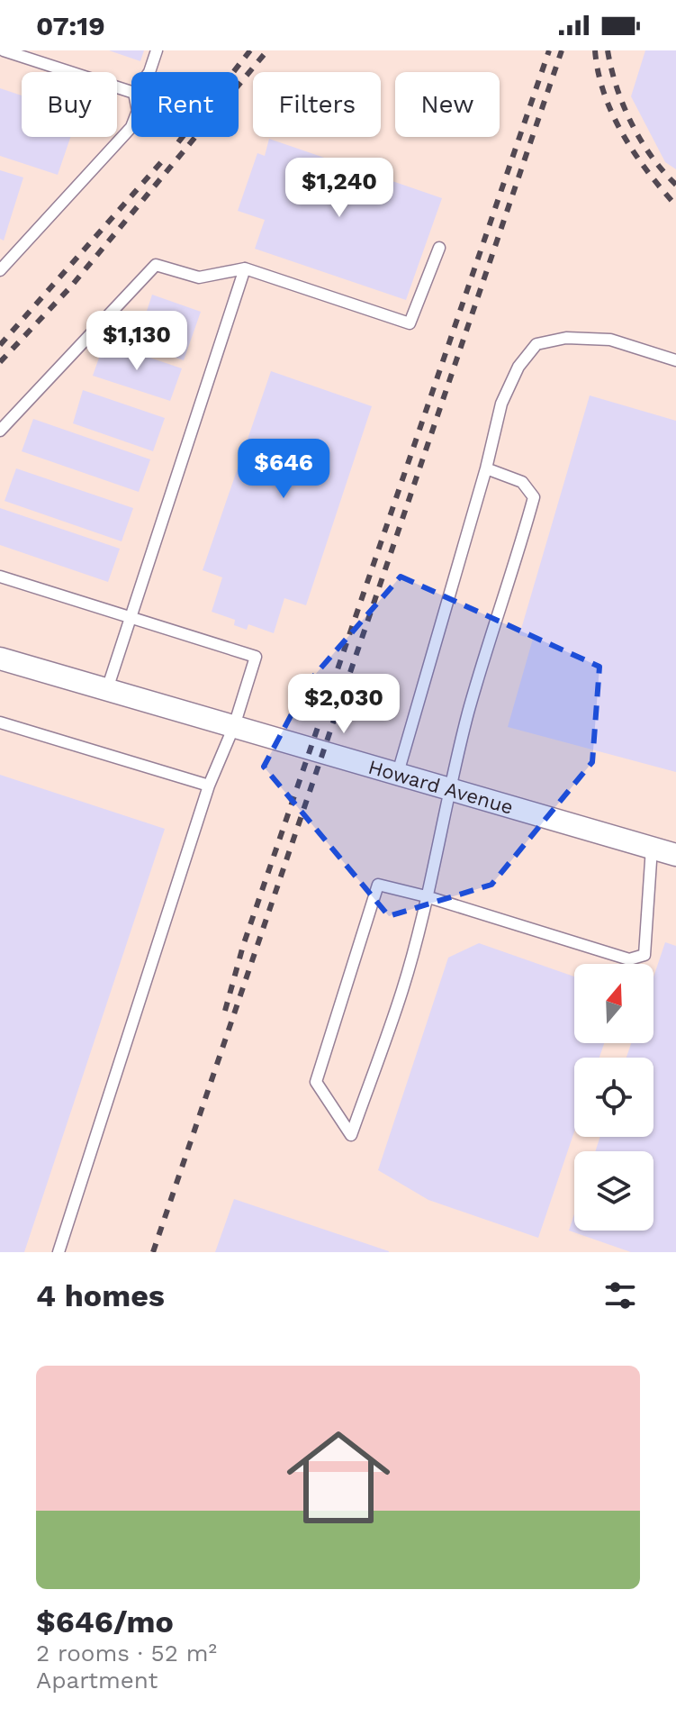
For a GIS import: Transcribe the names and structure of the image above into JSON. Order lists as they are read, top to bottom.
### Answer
{
  "streets": {
    "street": ["Howard Avenue"]
  },
  "north": "top",
  "page": {
    "status": "07:19",
    "chip": [
      "Buy",
      "Rent",
      "Filters",
      "New"
    ],
    "price": [
      "$1,240",
      "$1,130",
      "$646",
      "$2,030"
    ],
    "heading": "4 homes",
    "list": [
      {
        "name": "$646/mo",
        "note": "2 rooms · 52 m² · Apartment"
      }
    ]
  }
}
